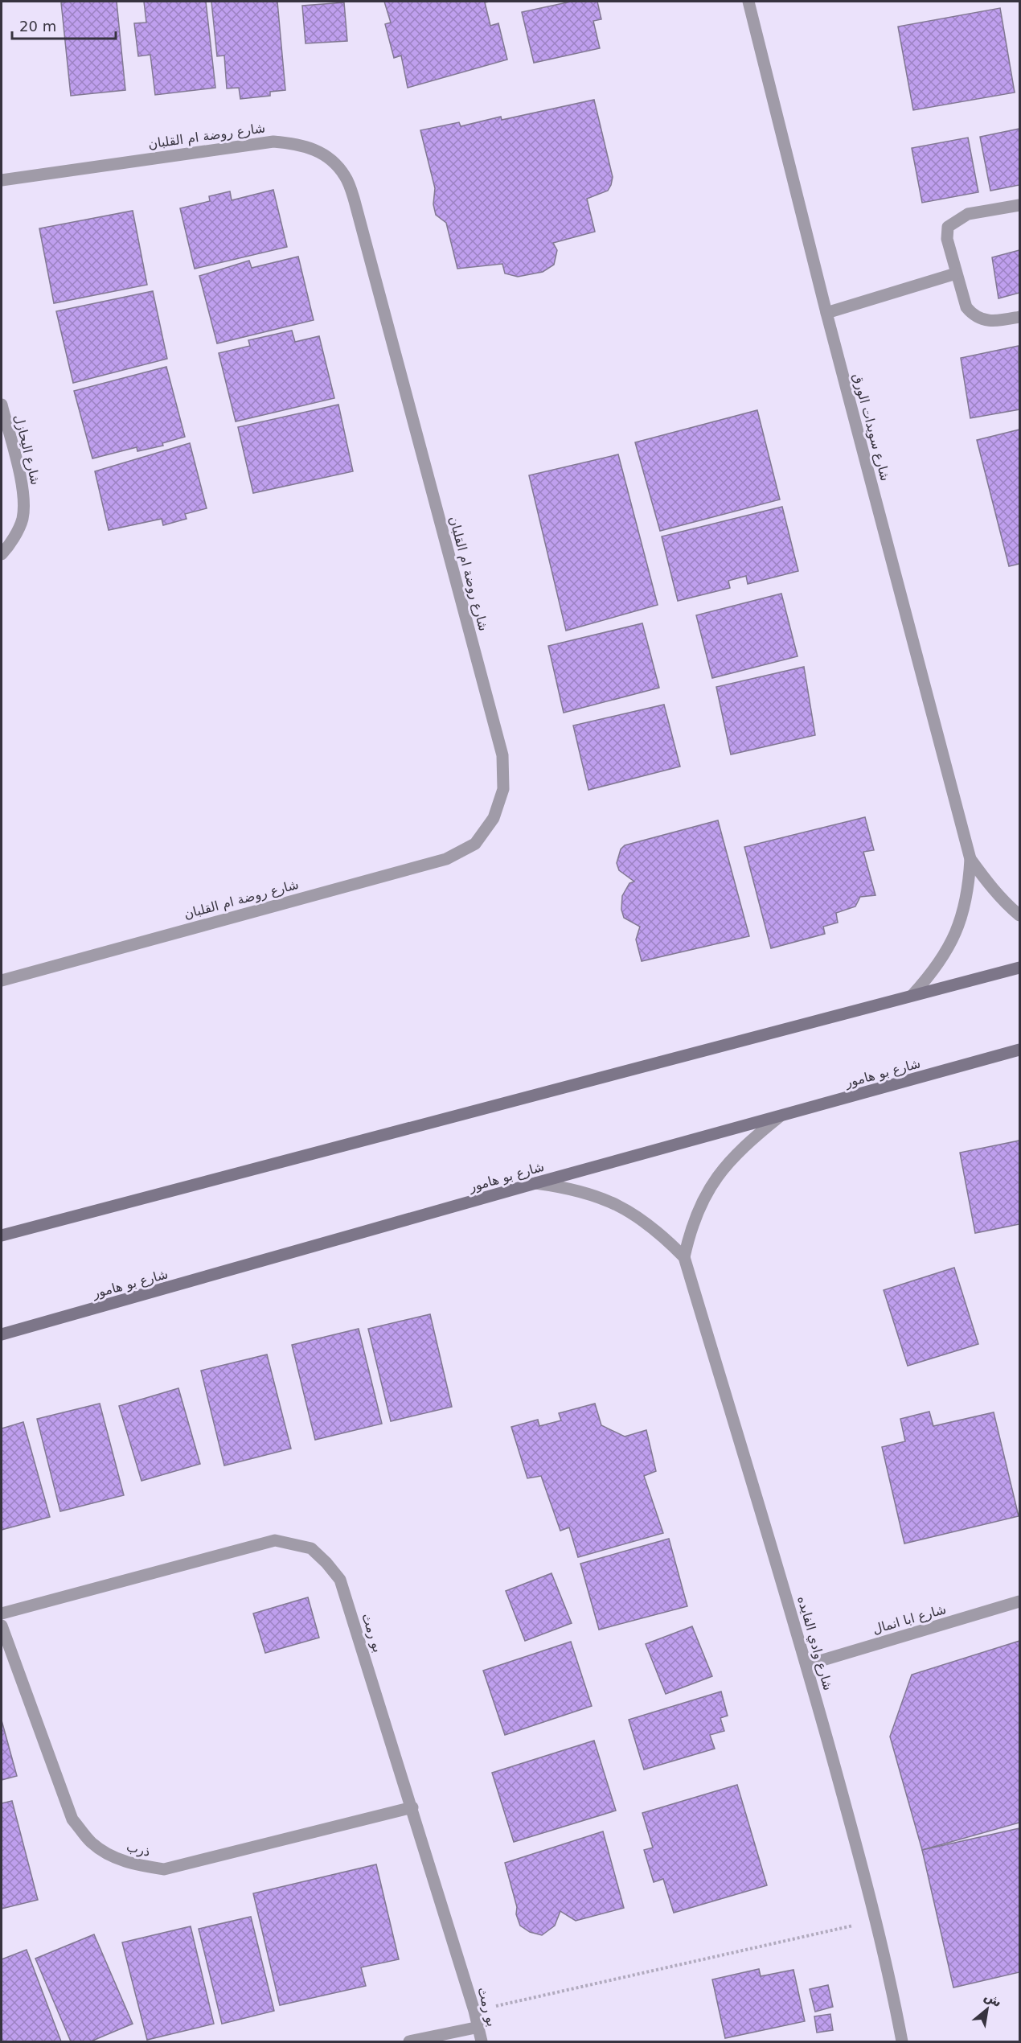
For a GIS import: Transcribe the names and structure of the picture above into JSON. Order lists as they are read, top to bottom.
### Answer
{
  "streets": {
    "street": [
      "شارع روضة ام القلبان",
      "شارع سويدات الورق",
      "شارع اليحازل",
      "شارع بو هامور",
      "شارع ابا انمال",
      "بو رمث",
      "شارع وادي الفايده",
      "ذرب"
    ]
  },
  "crossings": [
    ["شارع بو هامور", "شارع وادي الفايده"],
    ["شارع ابا انمال", "شارع وادي الفايده"],
    ["بو رمث", "ذرب"]
  ],
  "scale_bar": "20 m",
  "north": "top right"
}
